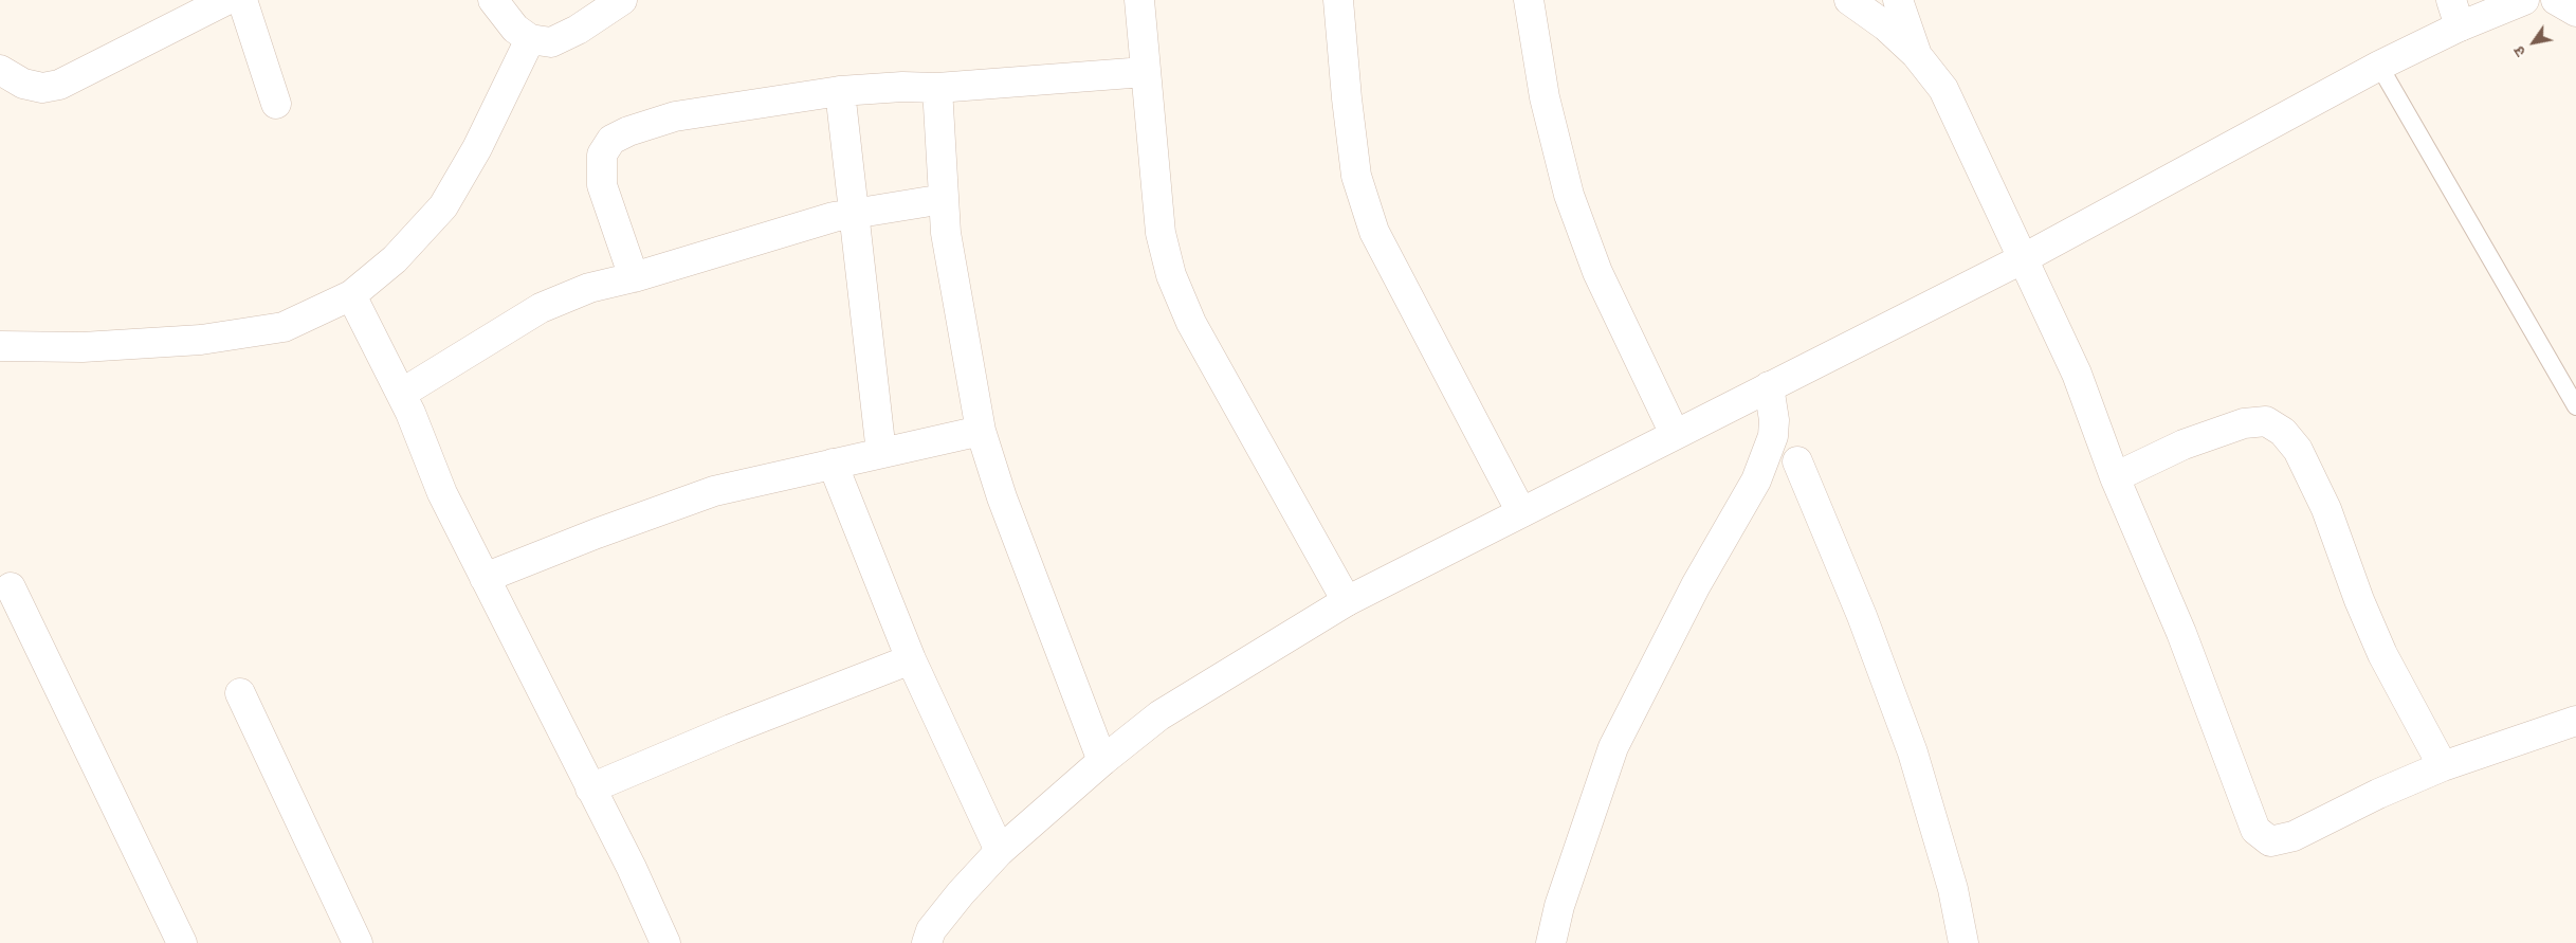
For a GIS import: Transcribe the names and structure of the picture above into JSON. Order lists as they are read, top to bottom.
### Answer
{
  "north": "bottom left"
}
